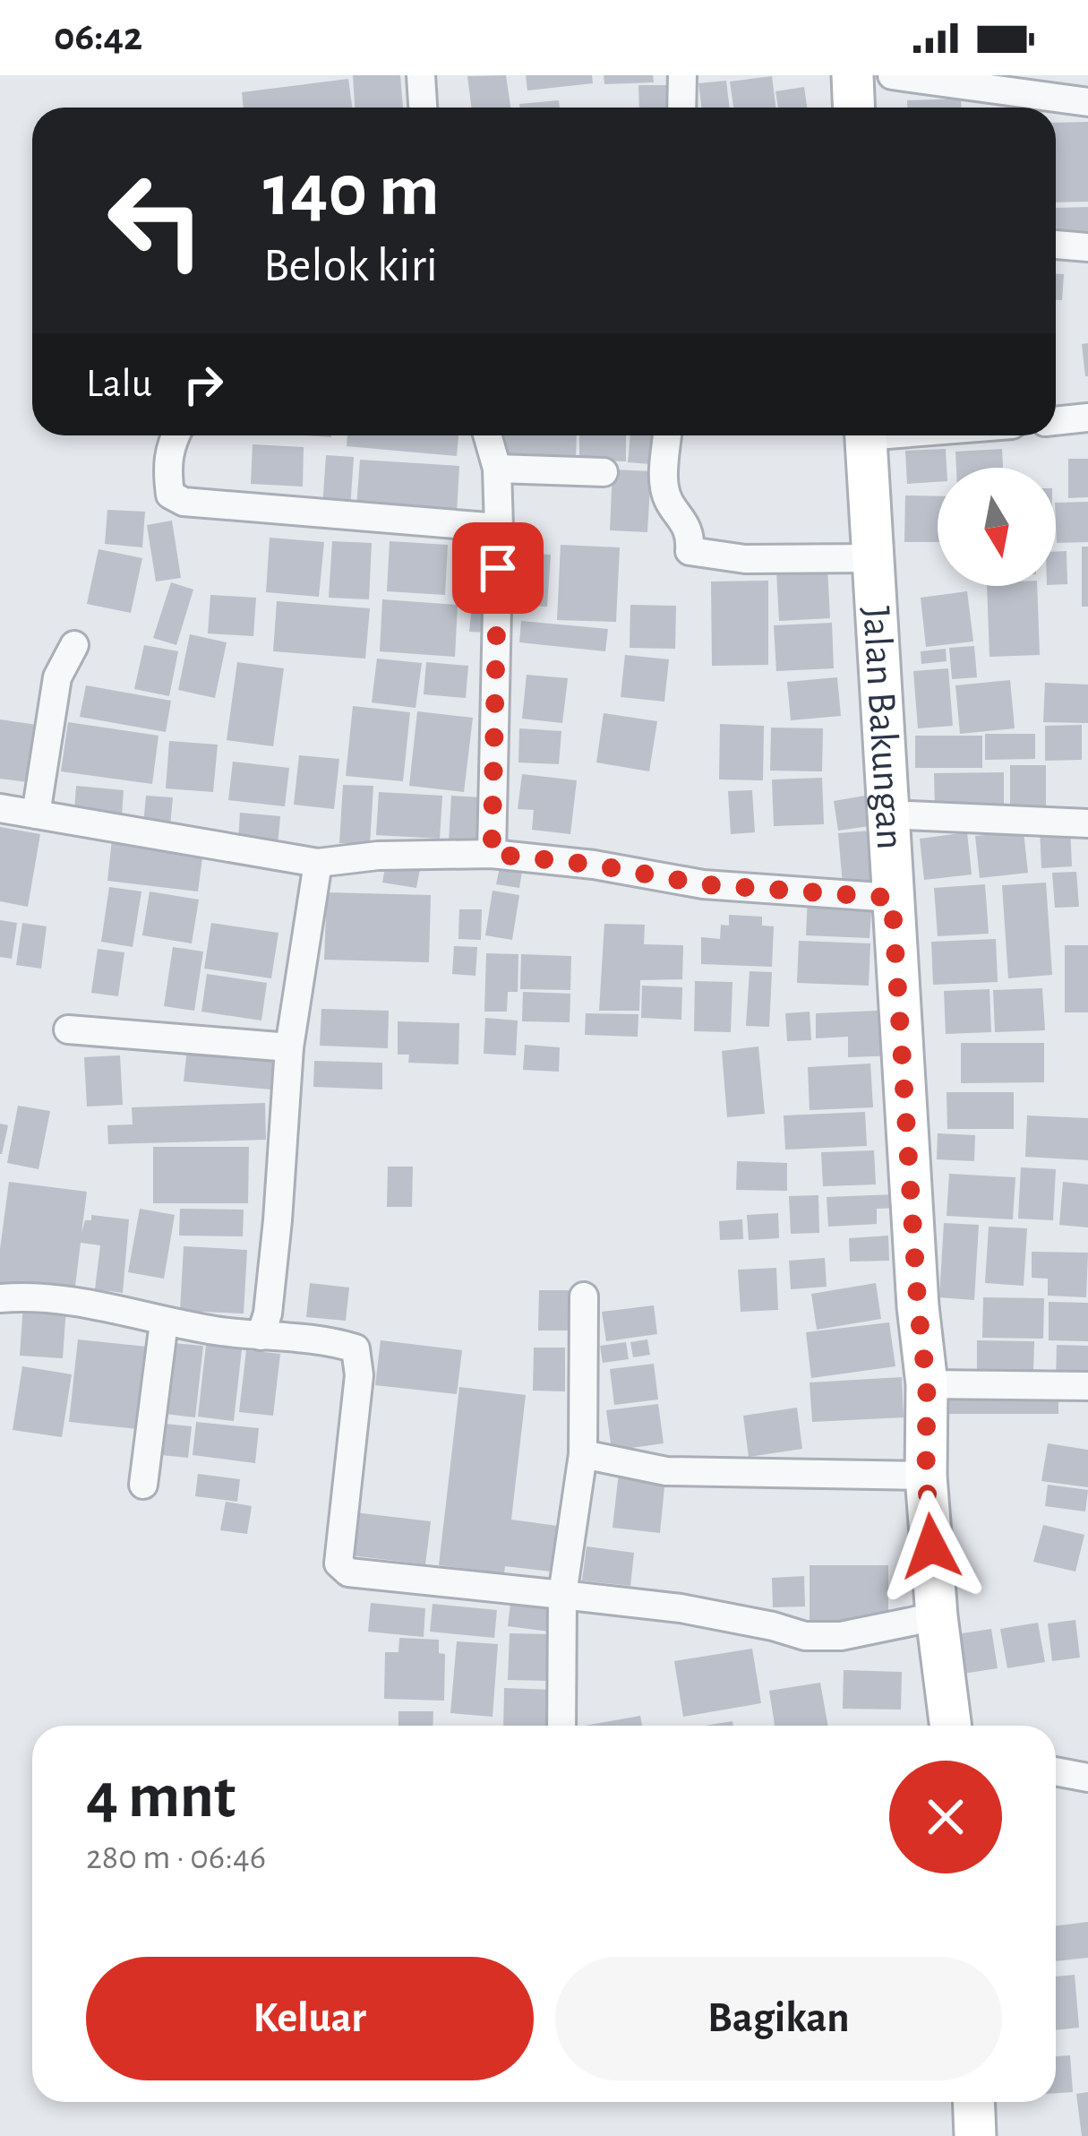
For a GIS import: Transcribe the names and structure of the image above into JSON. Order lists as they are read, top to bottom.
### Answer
{
  "streets": {
    "main road": ["Jalan Bakungan"]
  },
  "north": "bottom",
  "page": {
    "status": "06:42",
    "turn": ["140 m", "Belok kiri"],
    "then": "Lalu",
    "heading": ["4 mnt", "280 m · 06:46"],
    "buttons": ["Keluar", "Bagikan"]
  }
}
